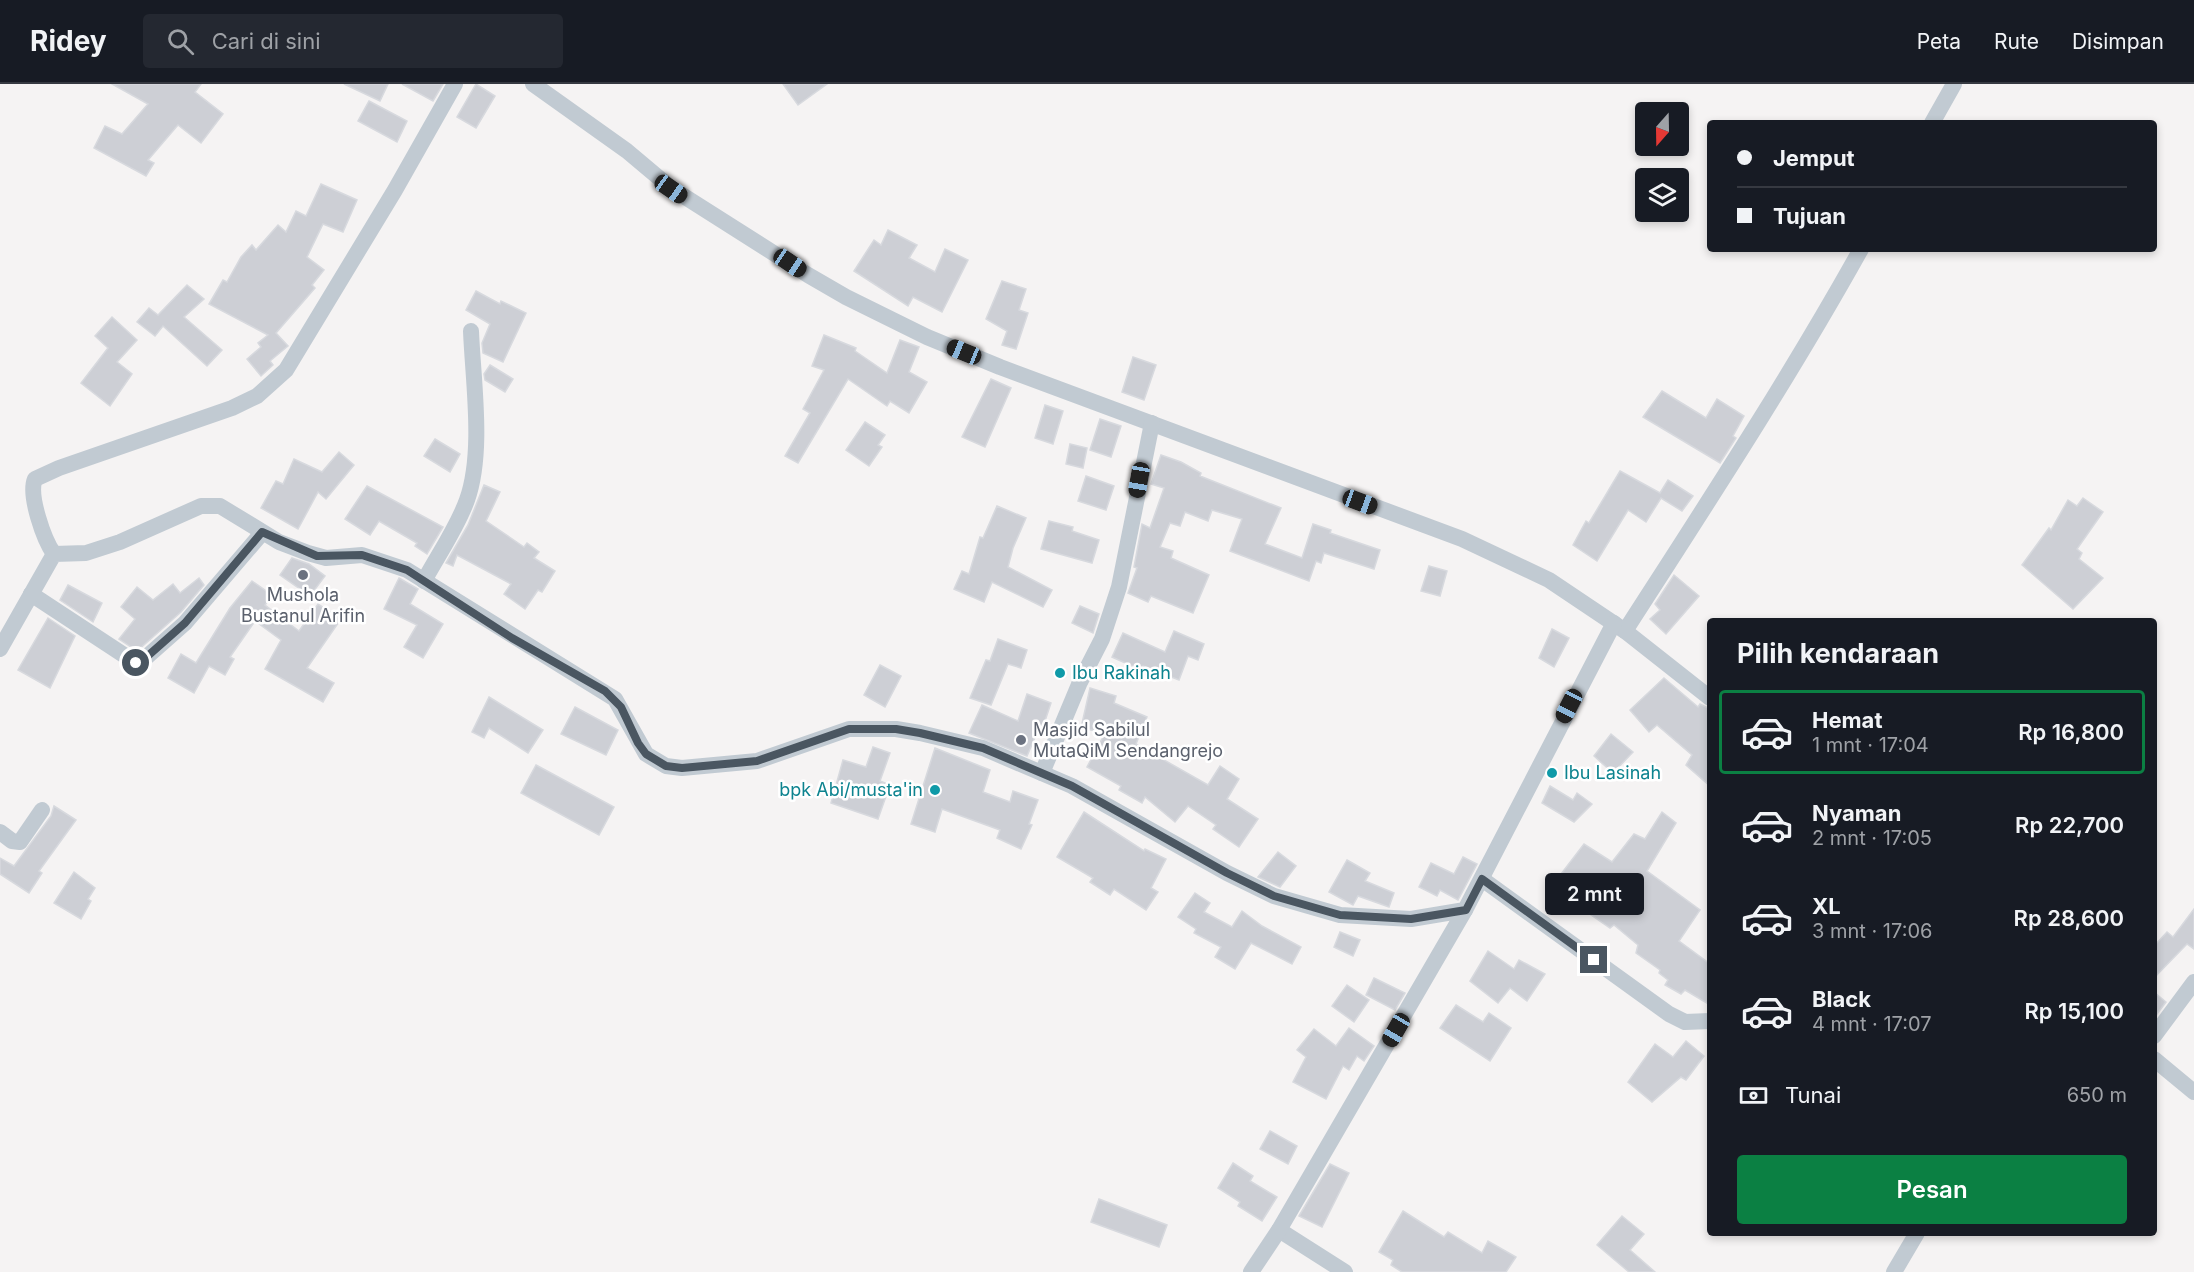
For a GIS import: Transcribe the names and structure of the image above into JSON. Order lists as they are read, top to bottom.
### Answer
{
  "places": [
    "Mushola Bustanul Arifin",
    "Ibu Rakinah",
    "Masjid Sabilul MutaQiM Sendangrejo",
    "Ibu Lasinah",
    "bpk Abi/musta'in"
  ],
  "north": "bottom",
  "page": {
    "header": "Ridey",
    "search": "Cari di sini",
    "nav": ["Peta", "Rute", "Disimpan"],
    "banner": ["Jemput", "Tujuan"],
    "heading": "Pilih kendaraan",
    "list": [
      {
        "name": "Hemat",
        "note": "1 mnt · 17:04",
        "value": "Rp 16,800"
      },
      {
        "name": "Nyaman",
        "note": "2 mnt · 17:05",
        "value": "Rp 22,700"
      },
      {
        "name": "XL",
        "note": "3 mnt · 17:06",
        "value": "Rp 28,600"
      },
      {
        "name": "Black",
        "note": "4 mnt · 17:07",
        "value": "Rp 15,100"
      }
    ],
    "bubble": "2 mnt",
    "pay": ["Tunai", "650 m"],
    "buttons": "Pesan"
  }
}
